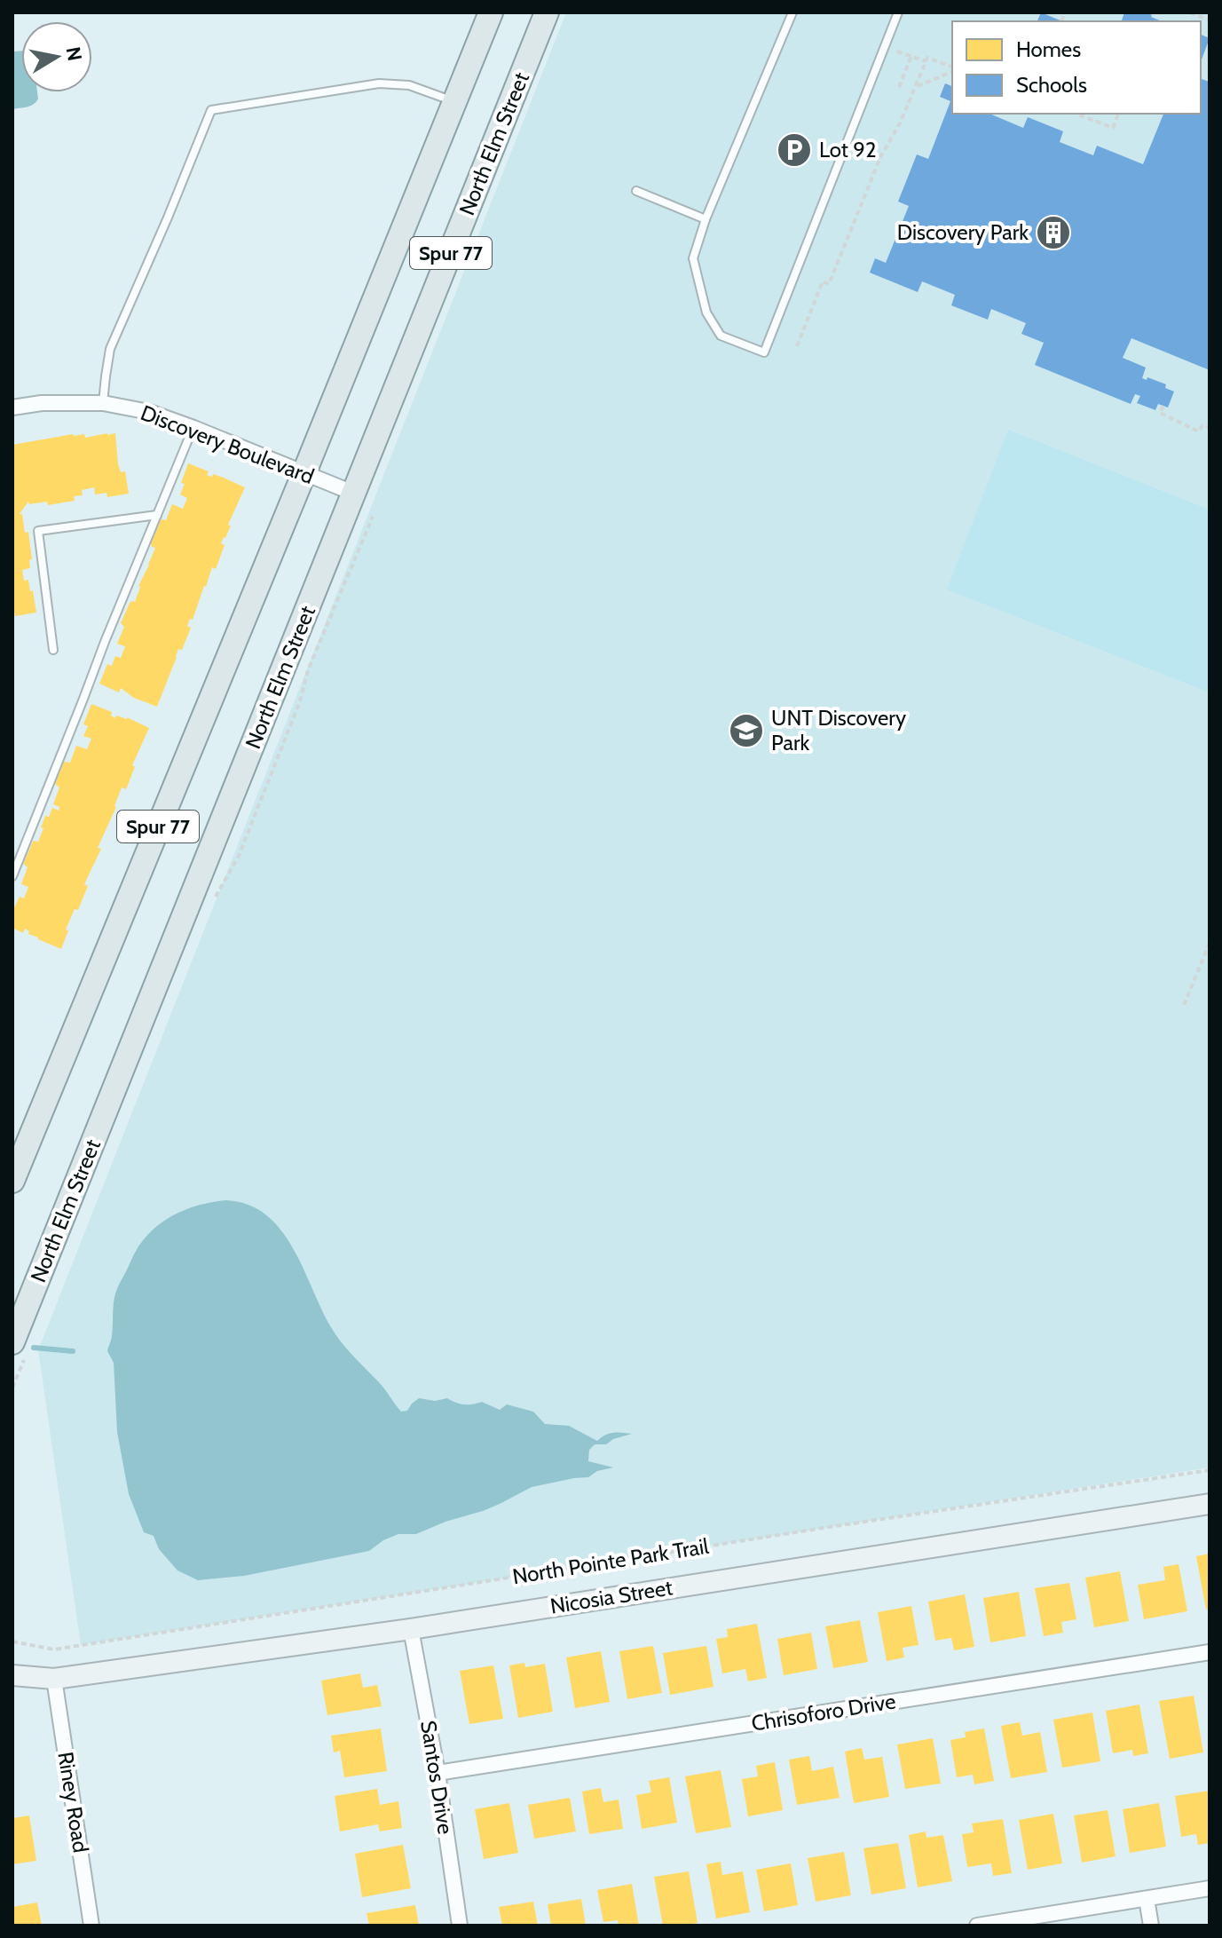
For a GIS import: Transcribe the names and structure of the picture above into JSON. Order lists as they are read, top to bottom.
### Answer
{
  "streets": {
    "main road": ["North Elm Street", "Spur 77"],
    "street": [
      "Discovery Boulevard",
      "Nicosia Street",
      "Chrisoforo Drive",
      "Santos Drive",
      "Riney Road"
    ],
    "path": ["North Pointe Park Trail"]
  },
  "crossings": [
    ["North Elm Street", "Discovery Boulevard"],
    ["Spur 77", "Discovery Boulevard"],
    ["Nicosia Street", "Santos Drive"],
    ["Nicosia Street", "Riney Road"],
    ["Chrisoforo Drive", "Santos Drive"]
  ],
  "places": {
    "parking": ["Lot 92"],
    "building": ["Discovery Park"],
    "school or university": ["UNT Discovery Park"]
  },
  "legend": ["Homes", "Schools"],
  "north": "right"
}
